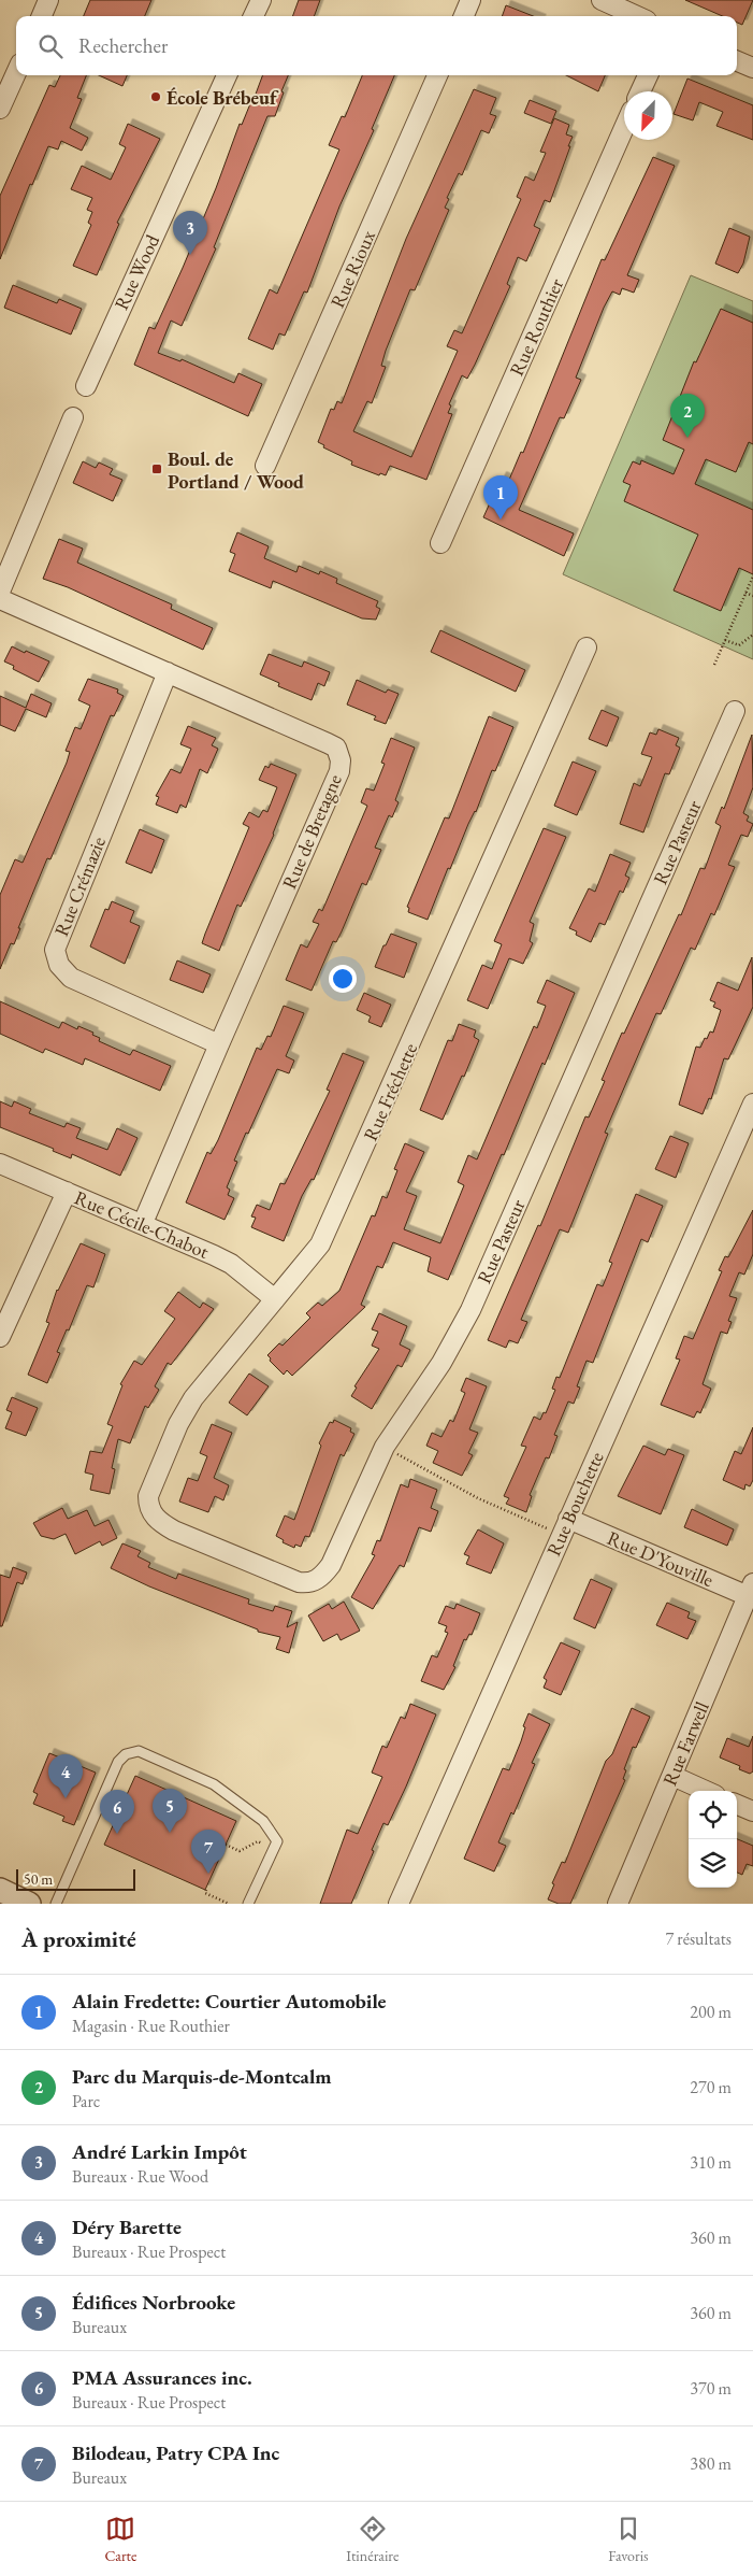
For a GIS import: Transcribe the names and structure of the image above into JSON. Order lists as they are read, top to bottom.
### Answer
{
  "streets": {
    "street": [
      "Rue Rioux",
      "Rue Wood",
      "Rue Routhier",
      "Rue de Bretagne",
      "Rue Pasteur",
      "Rue Crémazie",
      "Rue Fréchette",
      "Rue Cécile-Chabot",
      "Rue Bouchette",
      "Rue D'Youville",
      "Rue Farwell"
    ]
  },
  "crossings": [
    ["Rue de Bretagne", "Rue Crémazie"],
    ["Rue de Bretagne", "Rue Cécile-Chabot"],
    ["Rue Pasteur", "Rue Fréchette"],
    ["Rue Fréchette", "Rue Cécile-Chabot"],
    ["Rue Bouchette", "Rue D'Youville"],
    ["Rue D'Youville", "Rue Farwell"]
  ],
  "places": {
    "other": ["École Brébeuf"],
    "transit": ["Boul. de Portland / Wood"]
  },
  "scale_bar": "50 m",
  "north": "bottom left",
  "page": {
    "search": "Rechercher",
    "pins": [
      "3",
      "2",
      "1",
      "4",
      "5",
      "6",
      "7"
    ],
    "scale": "50 m",
    "heading": ["À proximité", "7 résultats"],
    "list": [
      {
        "mark": "1",
        "name": "Alain Fredette: Courtier Automobile",
        "note": "Magasin · Rue Routhier",
        "value": "200 m"
      },
      {
        "mark": "2",
        "name": "Parc du Marquis-de-Montcalm",
        "note": "Parc",
        "value": "270 m"
      },
      {
        "mark": "3",
        "name": "André Larkin Impôt",
        "note": "Bureaux · Rue Wood",
        "value": "310 m"
      },
      {
        "mark": "4",
        "name": "Déry Barette",
        "note": "Bureaux · Rue Prospect",
        "value": "360 m"
      },
      {
        "mark": "5",
        "name": "Édifices Norbrooke",
        "note": "Bureaux",
        "value": "360 m"
      },
      {
        "mark": "6",
        "name": "PMA Assurances inc.",
        "note": "Bureaux · Rue Prospect",
        "value": "370 m"
      },
      {
        "mark": "7",
        "name": "Bilodeau, Patry CPA Inc",
        "note": "Bureaux",
        "value": "380 m"
      }
    ],
    "nav": ["Carte", "Itinéraire", "Favoris"]
  }
}
